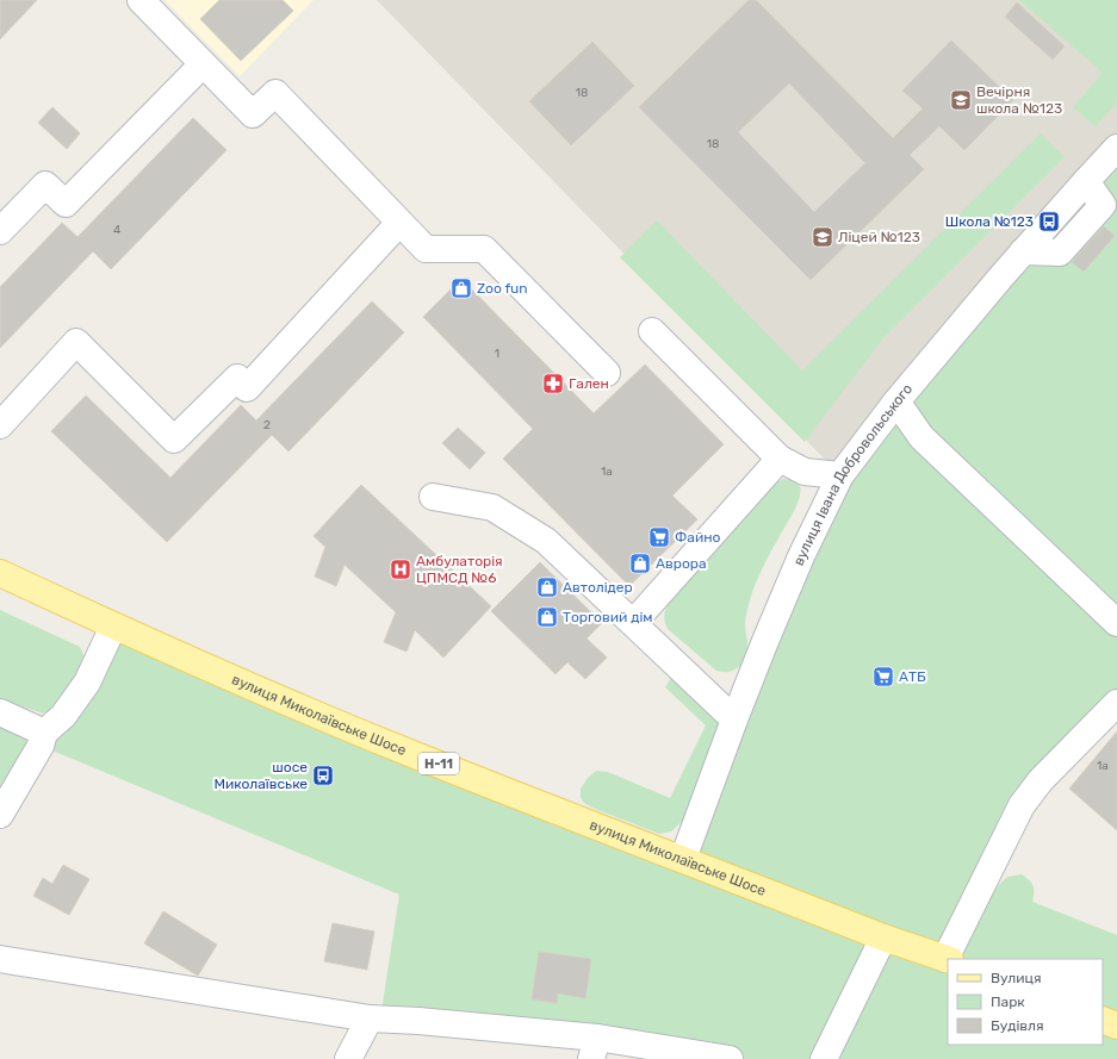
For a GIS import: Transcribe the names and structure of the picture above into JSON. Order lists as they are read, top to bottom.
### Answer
{
  "streets": {
    "main road": ["вулиця Миколаївське Шосе", "Н-11"],
    "street": ["вулиця Івана Добровольського"]
  },
  "crossings": [
    ["вулиця Івана Добровольського", "вулиця Миколаївське Шосе"]
  ],
  "places": {
    "school or university": ["Вечірня школа №123", "Ліцей №123"],
    "bus stop": ["Школа №123", "шосе Миколаївське"],
    "shop": [
      "Zoo fun",
      "Аврора",
      "Автолідер",
      "Торговий дім"
    ],
    "pharmacy": ["Гален"],
    "supermarket": ["Файно", "АТБ"],
    "hospital": ["Амбулаторія ЦПМСД №6"]
  },
  "house_numbers": [
    "18",
    "18",
    "4",
    "1",
    "2",
    "1а",
    "1а"
  ],
  "legend": ["Вулиця", "Парк", "Будівля"]
}
